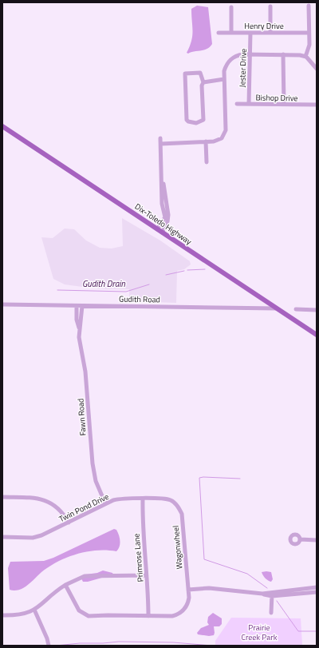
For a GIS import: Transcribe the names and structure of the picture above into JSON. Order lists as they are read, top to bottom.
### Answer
{
  "streets": {
    "main road": ["Dix-Toledo Highway"],
    "street": [
      "Henry Drive",
      "Jester Drive",
      "Bishop Drive",
      "Gudith Road",
      "Fawn Road",
      "Twin Pond Drive",
      "Wagonwheel",
      "Primrose Lane"
    ]
  },
  "crossings": [
    ["Henry Drive", "Jester Drive"],
    ["Jester Drive", "Bishop Drive"],
    ["Dix-Toledo Highway", "Gudith Road"],
    ["Gudith Road", "Fawn Road"],
    ["Fawn Road", "Twin Pond Drive"],
    ["Twin Pond Drive", "Wagonwheel"],
    ["Twin Pond Drive", "Primrose Lane"],
    ["Wagonwheel", "Primrose Lane"]
  ],
  "water": ["Gudith Drain"],
  "parks": ["Prairie Creek Park"]
}
